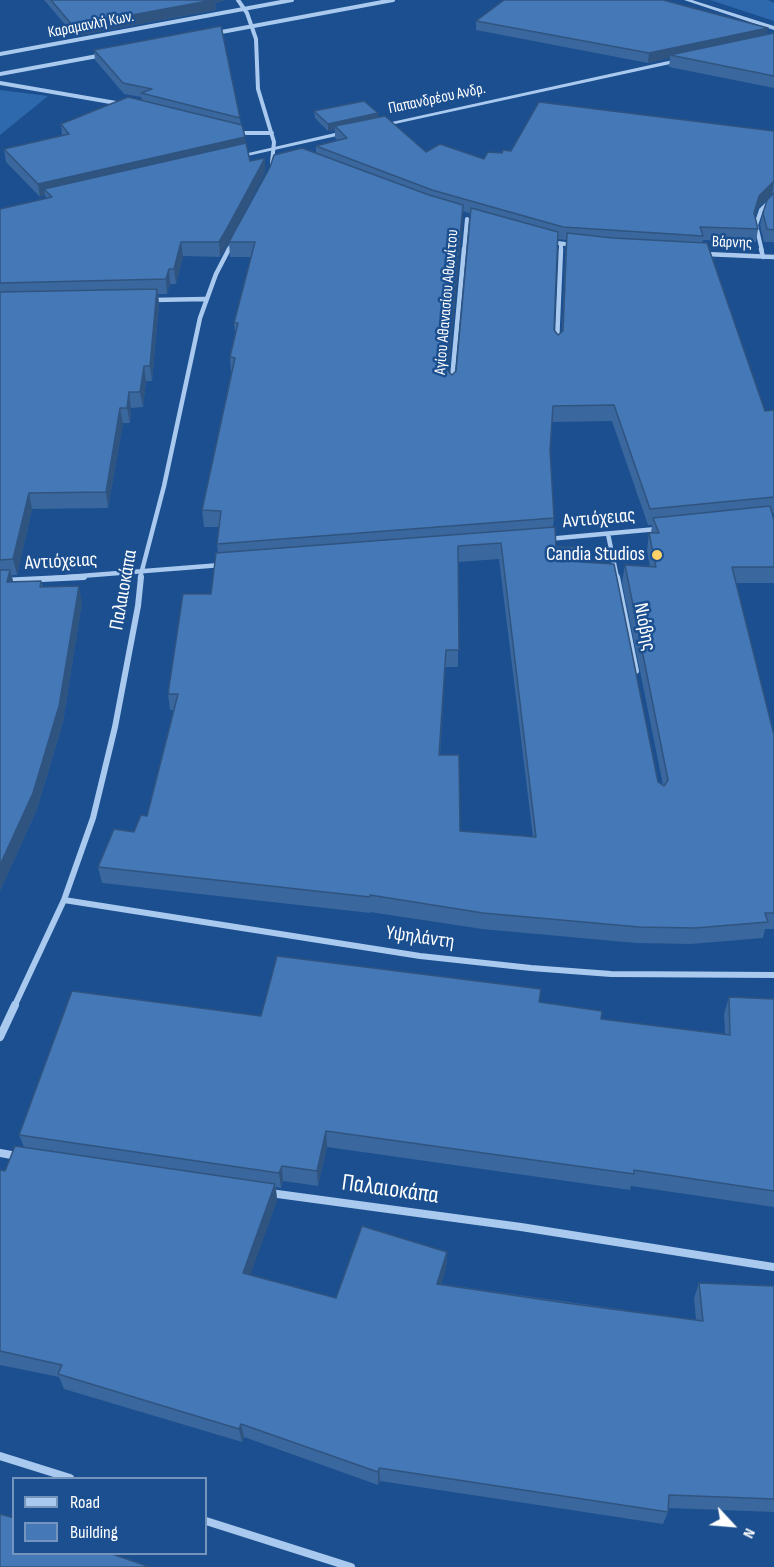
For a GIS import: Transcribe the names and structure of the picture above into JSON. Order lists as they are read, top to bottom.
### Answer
{
  "streets": {
    "street": [
      "Καραμανλή Κων.",
      "Παπανδρέου Ανδρ.",
      "Βάρνης",
      "Αγίου Αθανασίου Αθωνίτου",
      "Αντιόχειας",
      "Παλαιοκάπα",
      "Νιόβης",
      "Υψηλάντη"
    ]
  },
  "crossings": [
    ["Αντιόχειας", "Παλαιοκάπα"],
    ["Αντιόχειας", "Νιόβης"],
    ["Παλαιοκάπα", "Υψηλάντη"]
  ],
  "places": ["Candia Studios"],
  "legend": ["Road", "Building"],
  "north": "bottom right"
}
